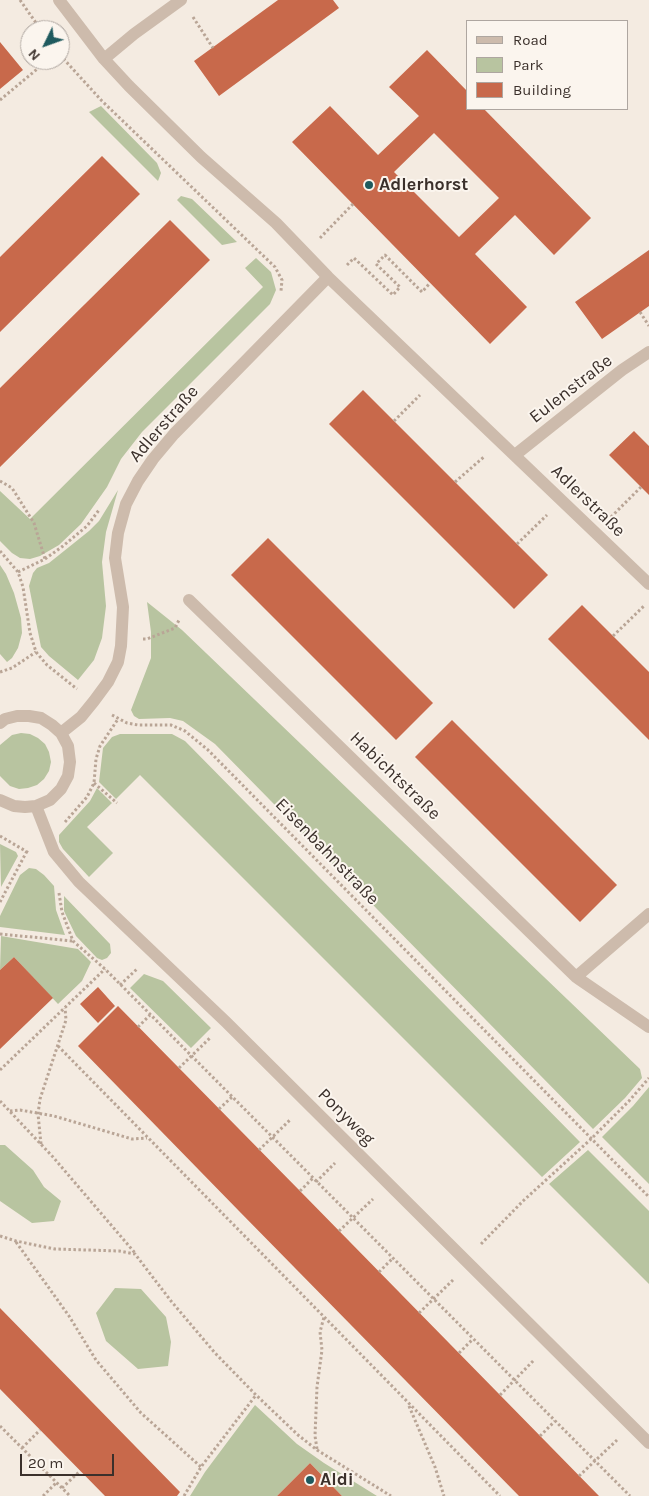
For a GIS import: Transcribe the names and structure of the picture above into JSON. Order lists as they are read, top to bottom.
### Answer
{
  "streets": {
    "street": [
      "Eulenstraße",
      "Adlerstraße",
      "Habichtstraße",
      "Ponyweg"
    ],
    "path": ["Eisenbahnstraße"]
  },
  "crossings": [
    ["Eulenstraße", "Adlerstraße"],
    ["Adlerstraße", "Eisenbahnstraße"]
  ],
  "places": ["Adlerhorst", "Aldi"],
  "legend": ["Road", "Park", "Building"],
  "scale_bar": "20 m",
  "north": "bottom left"
}
